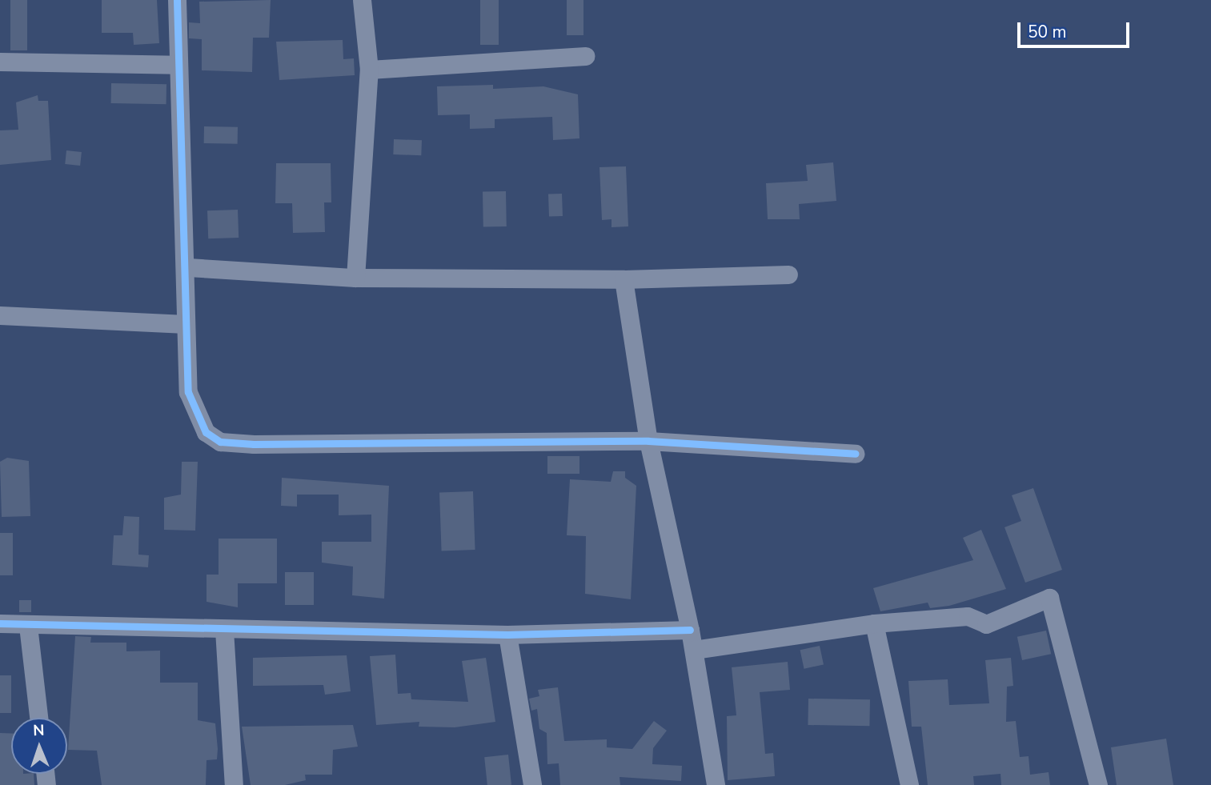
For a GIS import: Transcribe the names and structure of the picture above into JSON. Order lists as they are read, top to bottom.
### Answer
{
  "scale_bar": "50 m",
  "north": "top"
}
